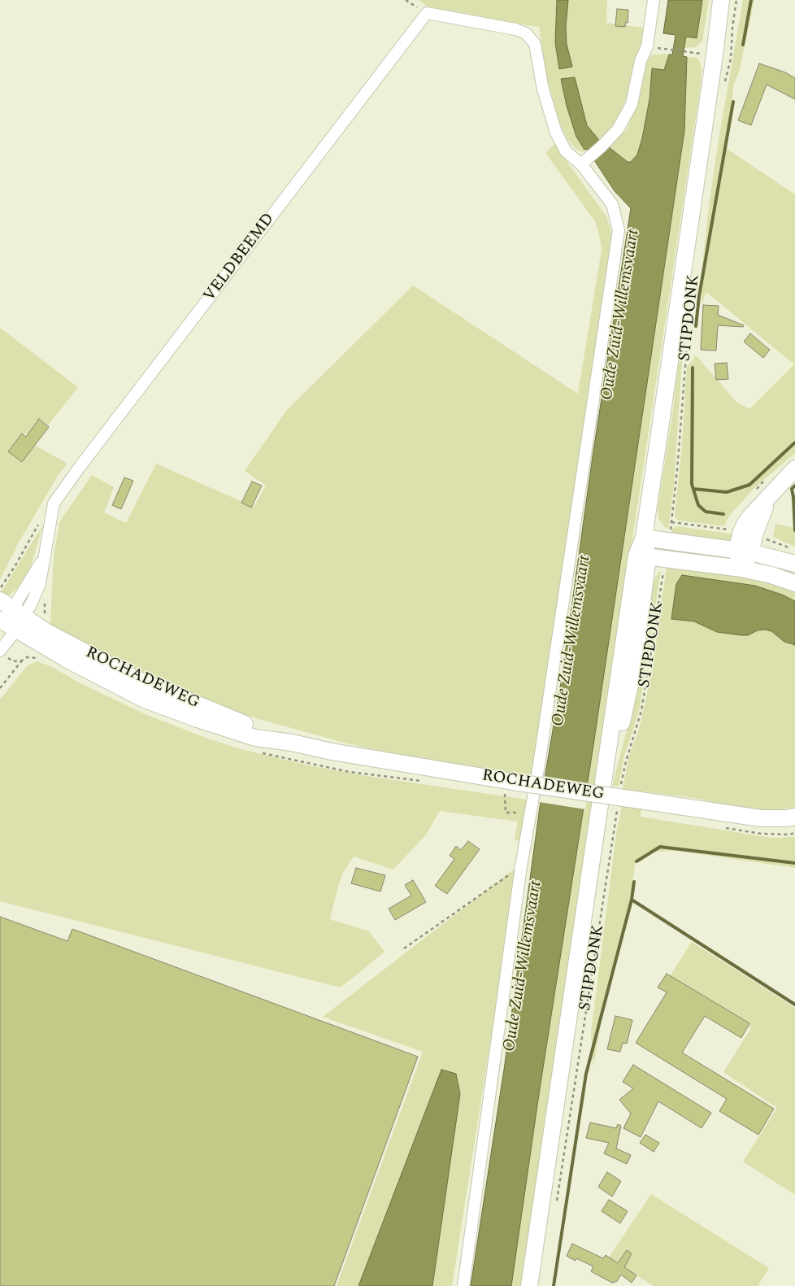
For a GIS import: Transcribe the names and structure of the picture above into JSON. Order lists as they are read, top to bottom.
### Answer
{
  "streets": {
    "main road": ["STIPDONK", "ROCHADEWEG"],
    "street": ["VELDBEEMD"]
  },
  "crossings": [
    ["VELDBEEMD", "ROCHADEWEG"]
  ],
  "water": ["Oude Zuid-Willemsvaart"]
}
